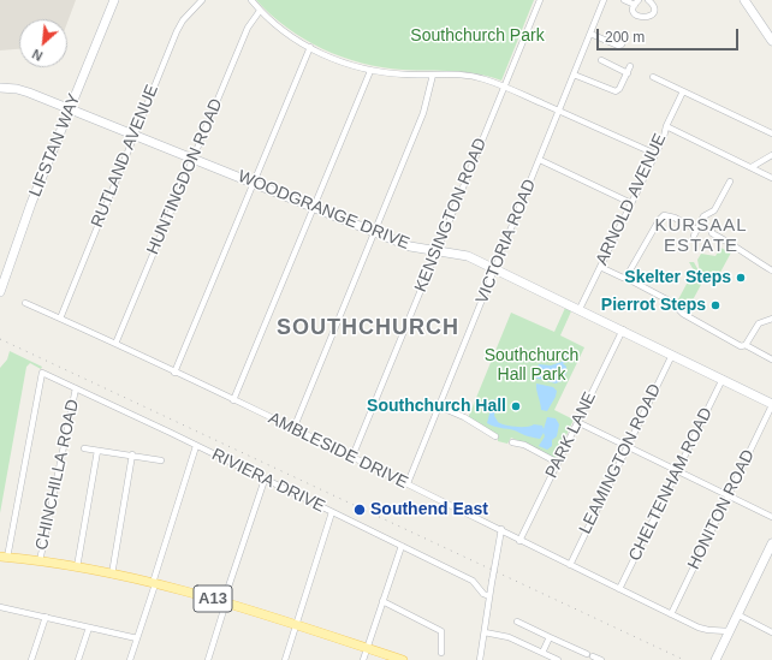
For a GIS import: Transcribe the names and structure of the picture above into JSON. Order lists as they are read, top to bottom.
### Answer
{
  "streets": {
    "main road": ["A13"],
    "street": [
      "LIFSTAN WAY",
      "RUTLAND AVENUE",
      "HUNTINGDON ROAD",
      "ARNOLD AVENUE",
      "WOODGRANGE DRIVE",
      "KENSINGTON ROAD",
      "VICTORIA ROAD",
      "PARK LANE",
      "AMBLESIDE DRIVE",
      "LEAMINGTON ROAD",
      "CHINCHILLA ROAD",
      "RIVIERA DRIVE",
      "CHELTENHAM ROAD",
      "HONITON ROAD"
    ]
  },
  "crossings": [
    ["LIFSTAN WAY", "WOODGRANGE DRIVE"],
    ["RUTLAND AVENUE", "WOODGRANGE DRIVE"],
    ["RUTLAND AVENUE", "AMBLESIDE DRIVE"],
    ["HUNTINGDON ROAD", "WOODGRANGE DRIVE"],
    ["HUNTINGDON ROAD", "AMBLESIDE DRIVE"],
    ["ARNOLD AVENUE", "WOODGRANGE DRIVE"],
    ["WOODGRANGE DRIVE", "KENSINGTON ROAD"],
    ["WOODGRANGE DRIVE", "VICTORIA ROAD"],
    ["WOODGRANGE DRIVE", "PARK LANE"],
    ["WOODGRANGE DRIVE", "LEAMINGTON ROAD"],
    ["WOODGRANGE DRIVE", "CHELTENHAM ROAD"],
    ["WOODGRANGE DRIVE", "HONITON ROAD"],
    ["KENSINGTON ROAD", "AMBLESIDE DRIVE"],
    ["VICTORIA ROAD", "AMBLESIDE DRIVE"],
    ["PARK LANE", "AMBLESIDE DRIVE"],
    ["AMBLESIDE DRIVE", "LEAMINGTON ROAD"],
    ["AMBLESIDE DRIVE", "CHELTENHAM ROAD"],
    ["AMBLESIDE DRIVE", "HONITON ROAD"],
    ["CHINCHILLA ROAD", "RIVIERA DRIVE"],
    ["CHINCHILLA ROAD", "A13"],
    ["RIVIERA DRIVE", "A13"]
  ],
  "districts": ["KURSAAL ESTATE", "SOUTHCHURCH"],
  "parks": ["Southchurch Park", "Southchurch Hall Park"],
  "places": [
    "Skelter Steps",
    "Pierrot Steps",
    "Southchurch Hall",
    "Southend East"
  ],
  "scale_bar": "200 m",
  "north": "bottom left"
}
